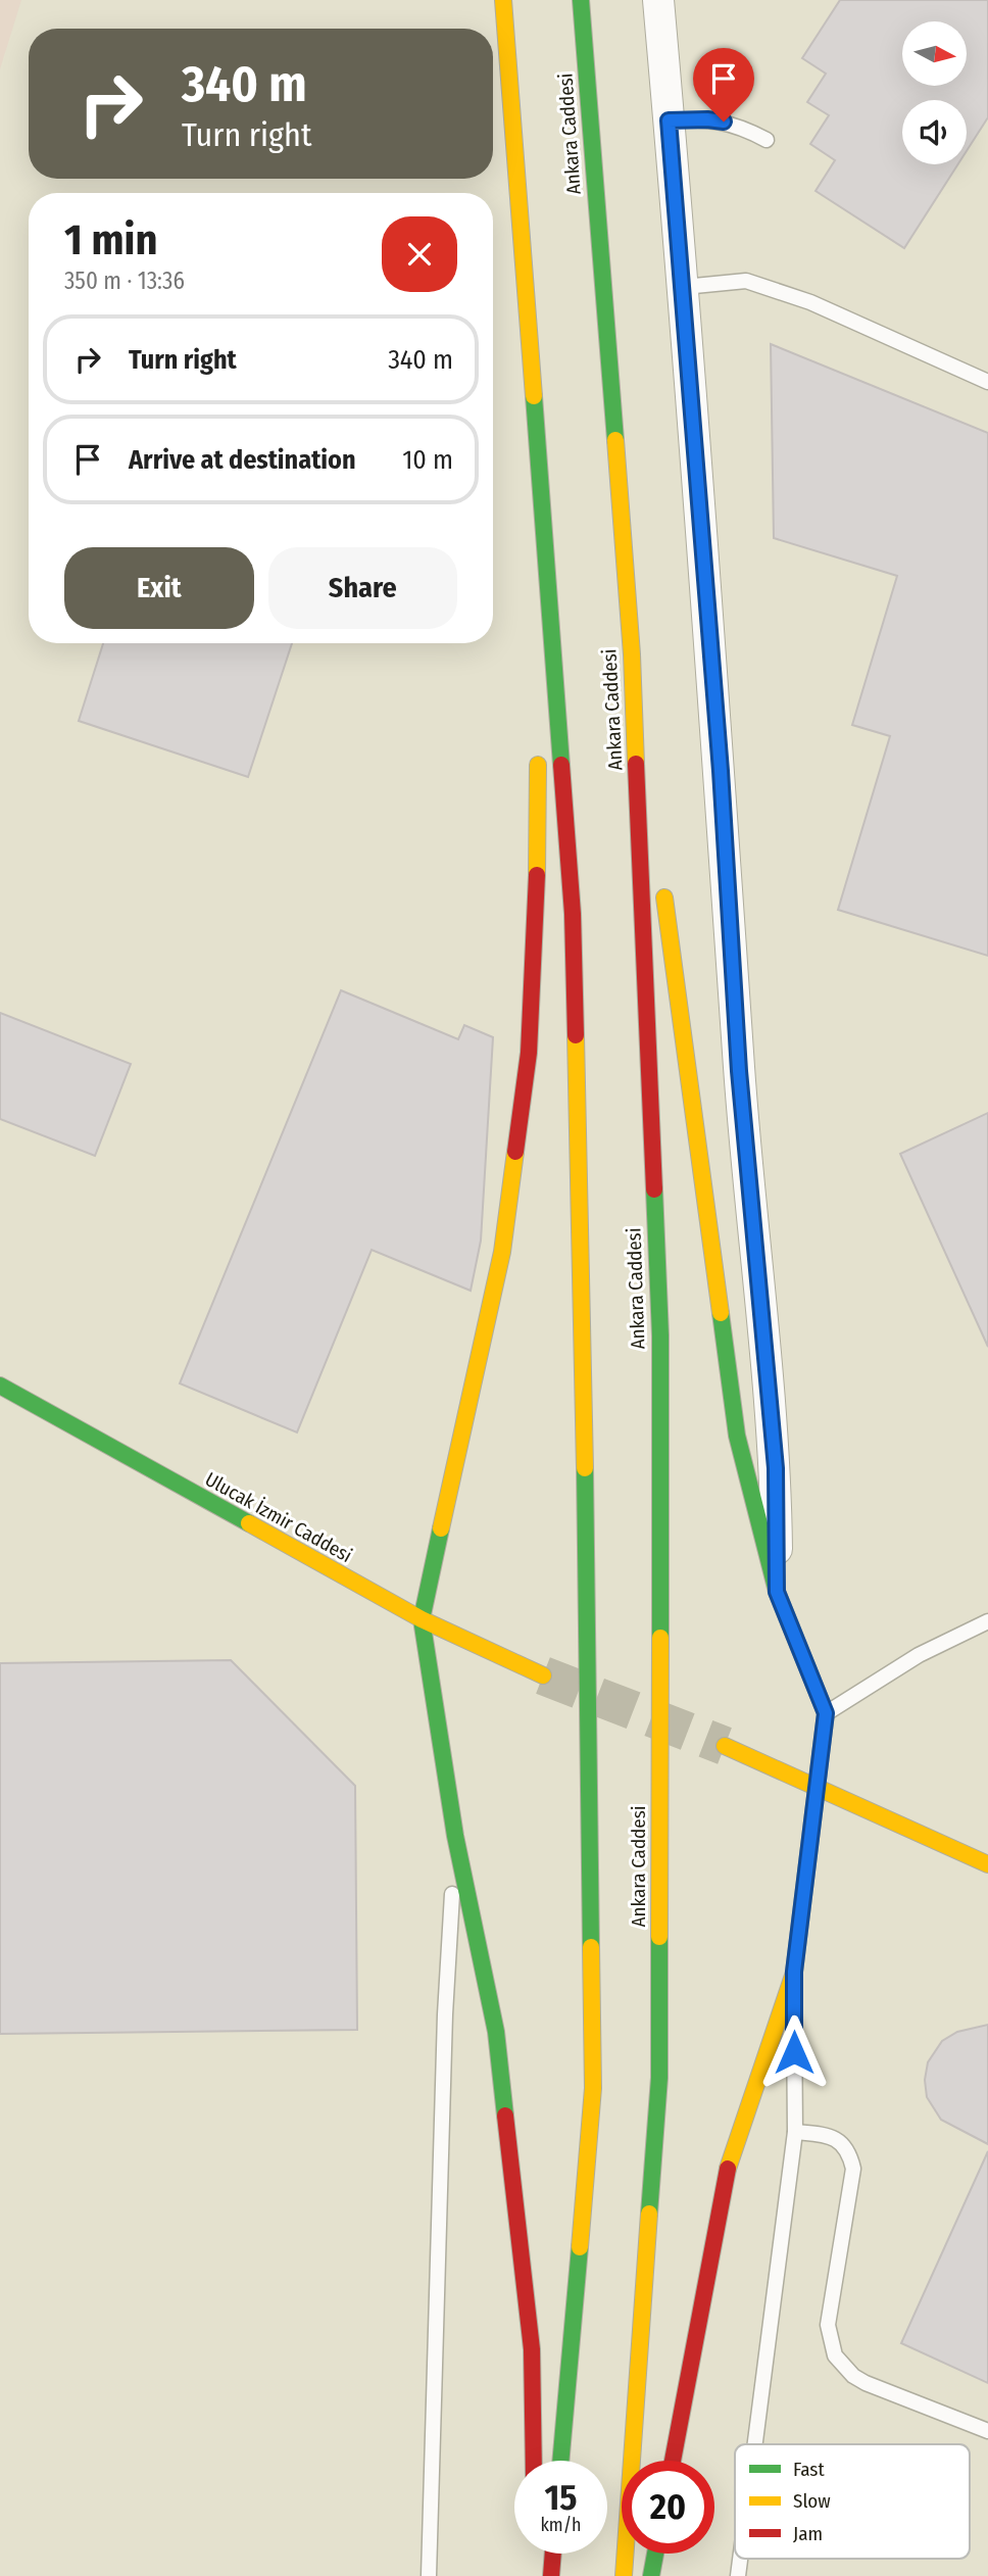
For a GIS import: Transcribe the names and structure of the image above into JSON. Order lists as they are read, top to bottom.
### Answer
{
  "streets": {
    "main road": ["Ankara Caddesi", "Ulucak İzmir Caddesi"]
  },
  "legend": ["Fast", "Slow", "Jam"],
  "north": "right",
  "page": {
    "turn": ["340 m", "Turn right"],
    "heading": ["1 min", "350 m · 13:36"],
    "list": [
      {
        "name": "Turn right",
        "value": "340 m"
      },
      {
        "name": "Arrive at destination",
        "value": "10 m"
      }
    ],
    "buttons": ["Exit", "Share"],
    "speed": "15 km/h",
    "limit": "20"
  }
}
